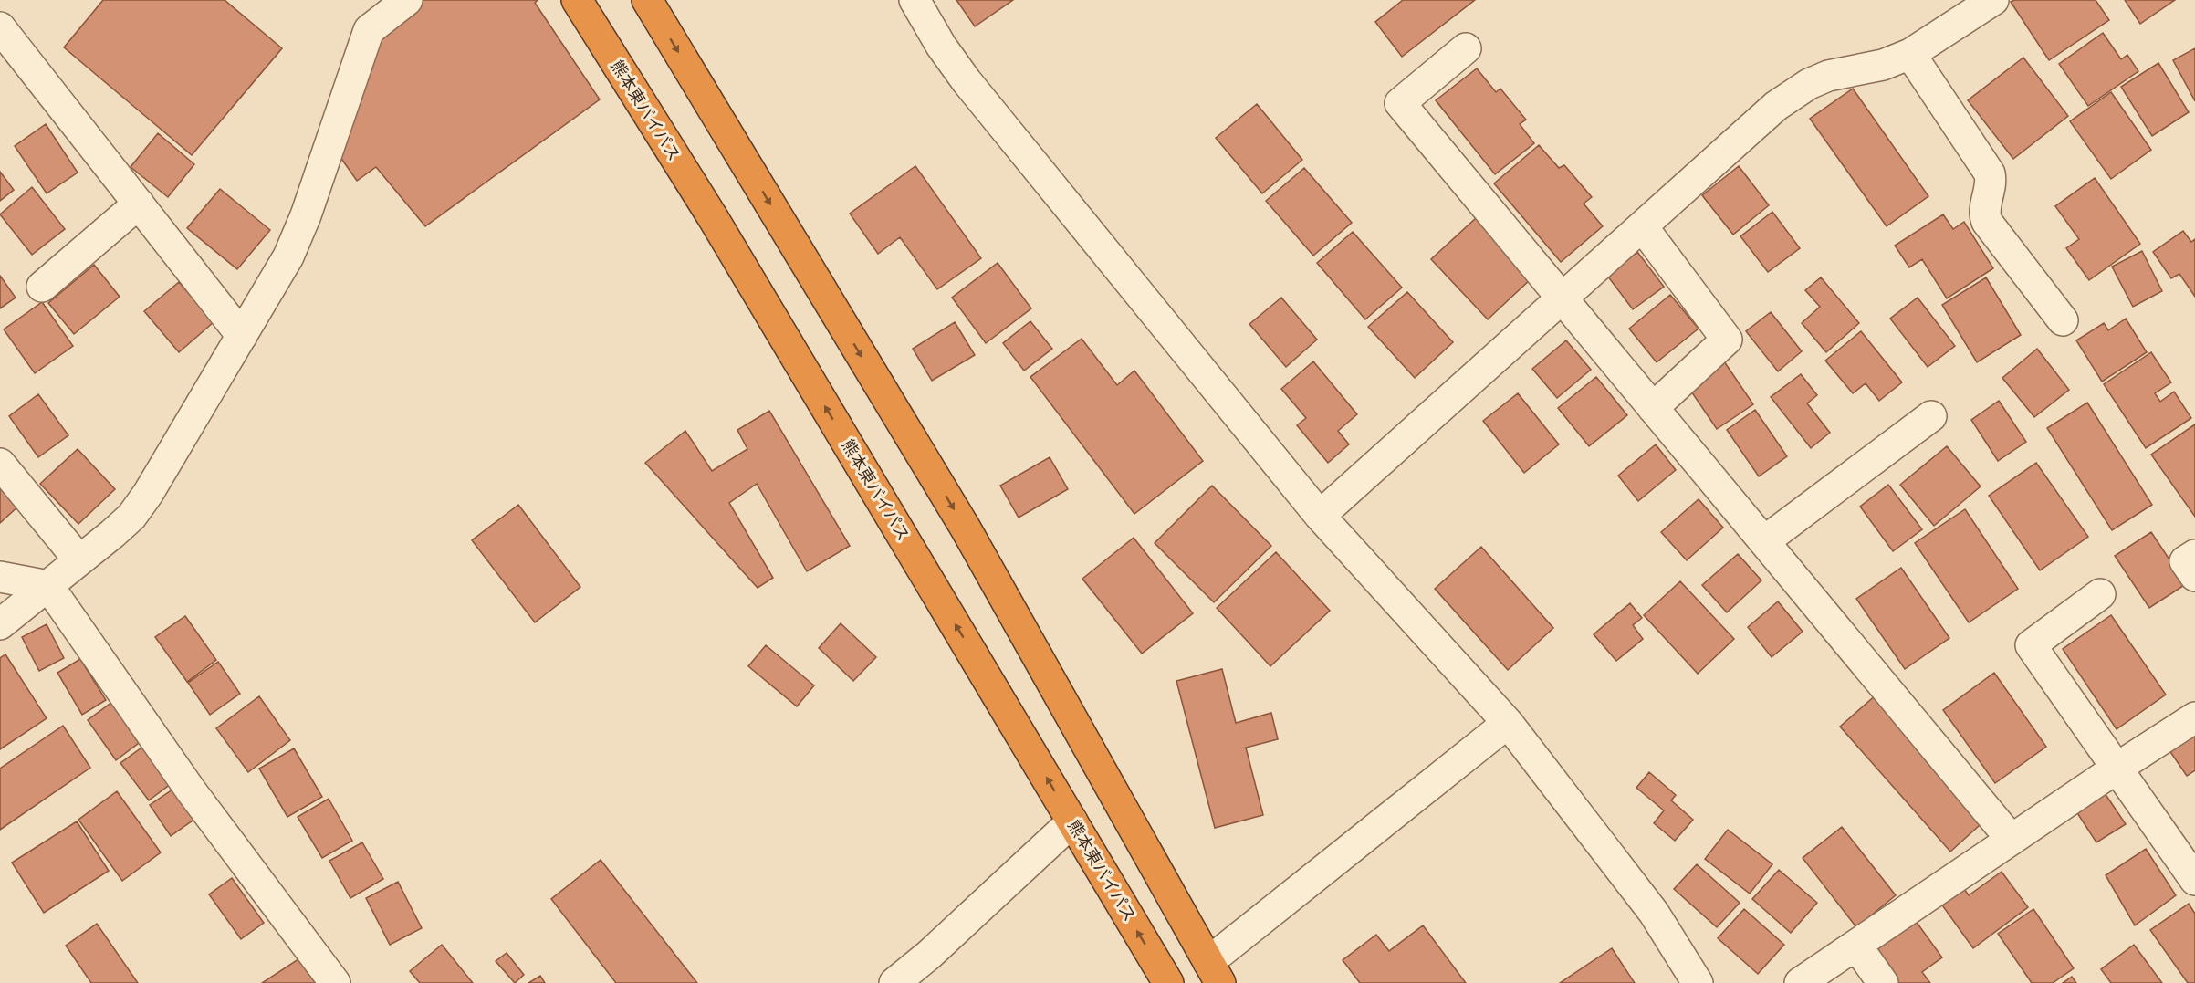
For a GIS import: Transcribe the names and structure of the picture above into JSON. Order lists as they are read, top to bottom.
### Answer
{
  "streets": {
    "highway": ["熊本東バイパス"]
  }
}
